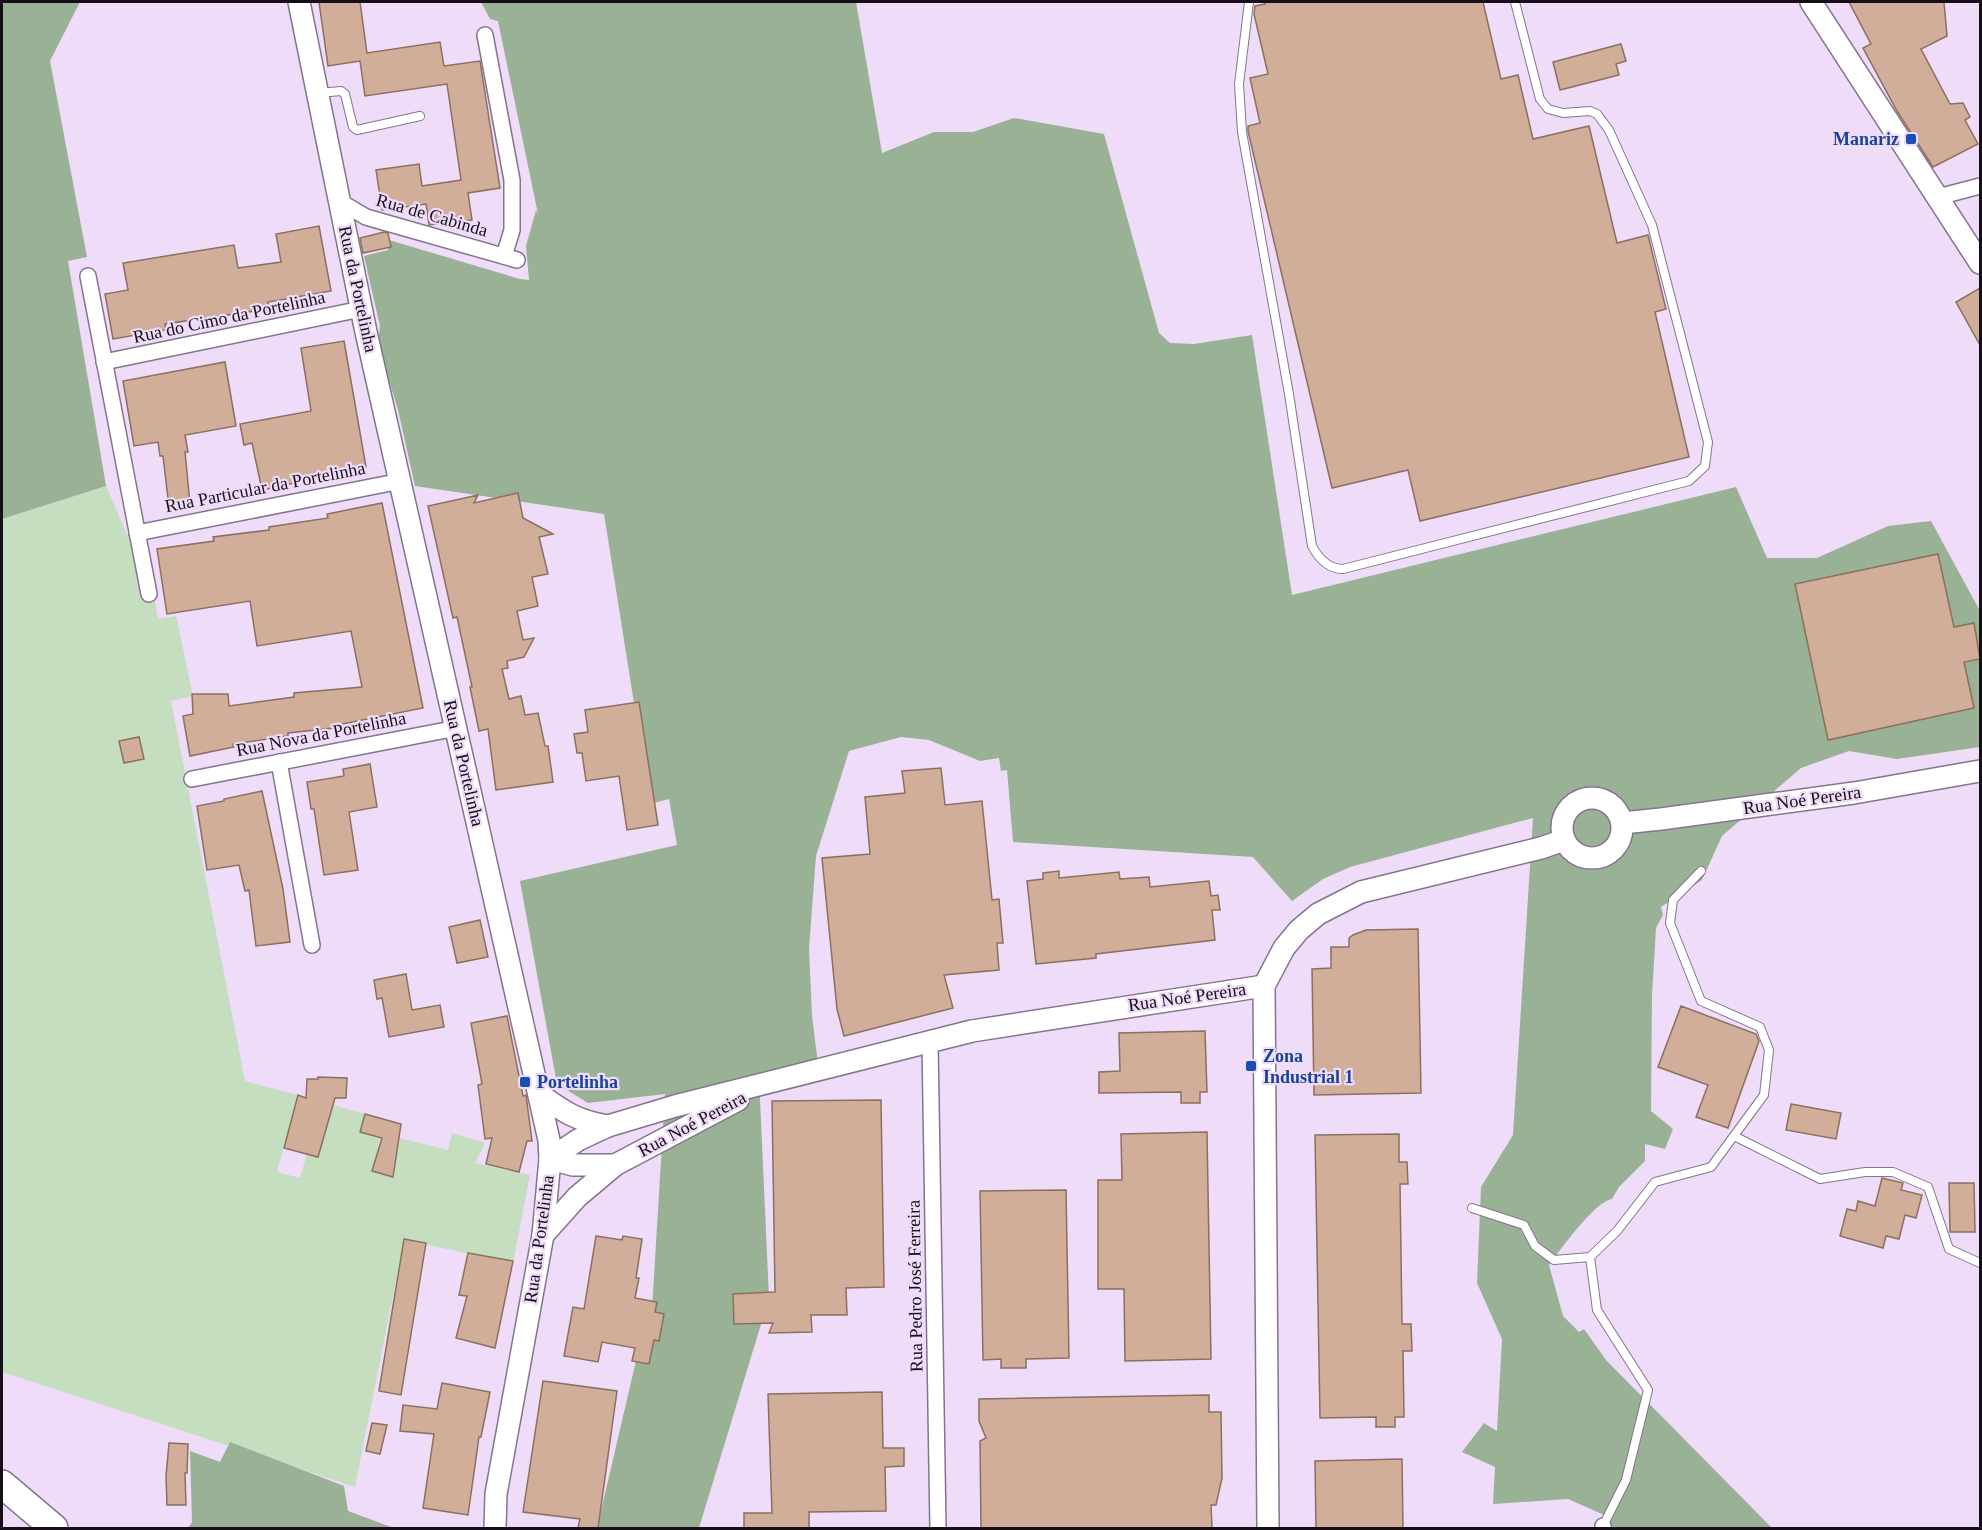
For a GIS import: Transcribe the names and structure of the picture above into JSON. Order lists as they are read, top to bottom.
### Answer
{
  "streets": {
    "street": [
      "Rua de Cabinda",
      "Rua da Portelinha",
      "Rua do Cimo da Portelinha",
      "Rua Particular da Portelinha",
      "Rua Nova da Portelinha",
      "Rua Noé Pereira",
      "Rua Pedro José Ferreira"
    ]
  },
  "crossings": [
    ["Rua de Cabinda", "Rua da Portelinha"],
    ["Rua da Portelinha", "Rua do Cimo da Portelinha"],
    ["Rua da Portelinha", "Rua Particular da Portelinha"],
    ["Rua da Portelinha", "Rua Nova da Portelinha"],
    ["Rua da Portelinha", "Rua Noé Pereira"],
    ["Rua Noé Pereira", "Rua Pedro José Ferreira"]
  ],
  "places": {
    "transit": ["Manariz", "Zona Industrial 1", "Portelinha"]
  }
}
